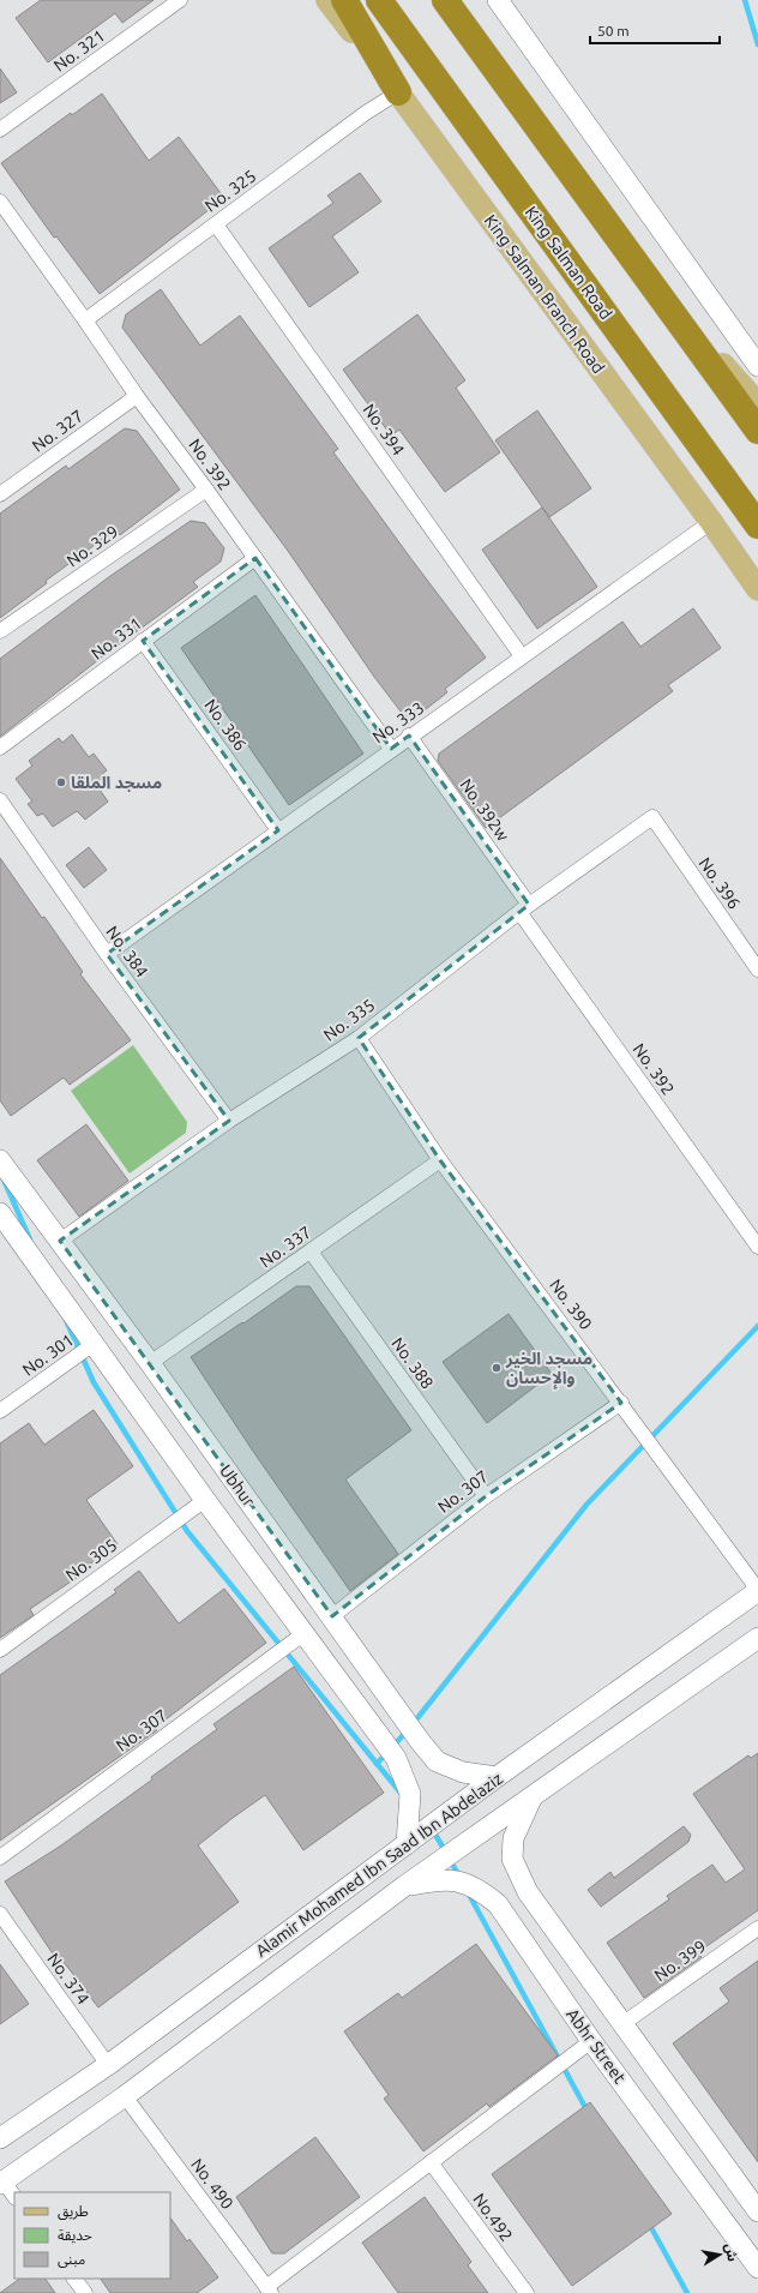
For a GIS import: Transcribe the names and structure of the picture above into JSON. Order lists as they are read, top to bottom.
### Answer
{
  "streets": {
    "highway": ["King Salman Road"],
    "main road": ["King Salman Branch Road"],
    "street": [
      "No. 321",
      "No. 325",
      "No. 394",
      "No. 327",
      "No. 392",
      "No. 329",
      "No. 331",
      "No. 333",
      "No. 386",
      "No. 392w",
      "No. 396",
      "No. 384",
      "No. 335",
      "No. 337",
      "No. 390",
      "No. 301",
      "No. 388",
      "Ubhur",
      "No. 307",
      "No. 305",
      "Alamir Mohamed Ibn Saad Ibn Abdelaziz",
      "No. 399",
      "No. 374",
      "Abhr Street",
      "No. 490",
      "No.492"
    ]
  },
  "crossings": [
    ["No. 325", "King Salman Branch Road"],
    ["No. 325", "No. 394"],
    ["No. 325", "No. 392"],
    ["King Salman Branch Road", "No. 333"],
    ["No. 394", "No. 333"],
    ["No. 327", "No. 392"],
    ["No. 392", "No. 329"],
    ["No. 392", "No. 331"],
    ["No. 392", "No. 333"],
    ["No. 392", "No. 392w"],
    ["No. 392", "No. 335"],
    ["No. 331", "No. 386"],
    ["No. 333", "No. 386"],
    ["No. 333", "No. 392w"],
    ["No. 333", "No. 384"],
    ["No. 392w", "No. 335"],
    ["No. 396", "No. 335"],
    ["No. 384", "No. 335"],
    ["No. 335", "No. 390"],
    ["No. 335", "Ubhur"],
    ["No. 337", "No. 390"],
    ["No. 337", "No. 388"],
    ["No. 337", "Ubhur"],
    ["No. 390", "No. 307"],
    ["No. 390", "Alamir Mohamed Ibn Saad Ibn Abdelaziz"],
    ["No. 301", "Ubhur"],
    ["No. 388", "No. 307"],
    ["Ubhur", "No. 307"],
    ["Ubhur", "No. 305"],
    ["Ubhur", "Alamir Mohamed Ibn Saad Ibn Abdelaziz"],
    ["Alamir Mohamed Ibn Saad Ibn Abdelaziz", "No. 374"],
    ["Alamir Mohamed Ibn Saad Ibn Abdelaziz", "Abhr Street"],
    ["Alamir Mohamed Ibn Saad Ibn Abdelaziz", "No. 490"],
    ["No. 399", "Abhr Street"]
  ],
  "places": ["مسجد الملقا", "مسجد الخير والإحسان"],
  "legend": ["طريق", "حديقة", "مبنى"],
  "scale_bar": "50 m",
  "north": "right"
}
